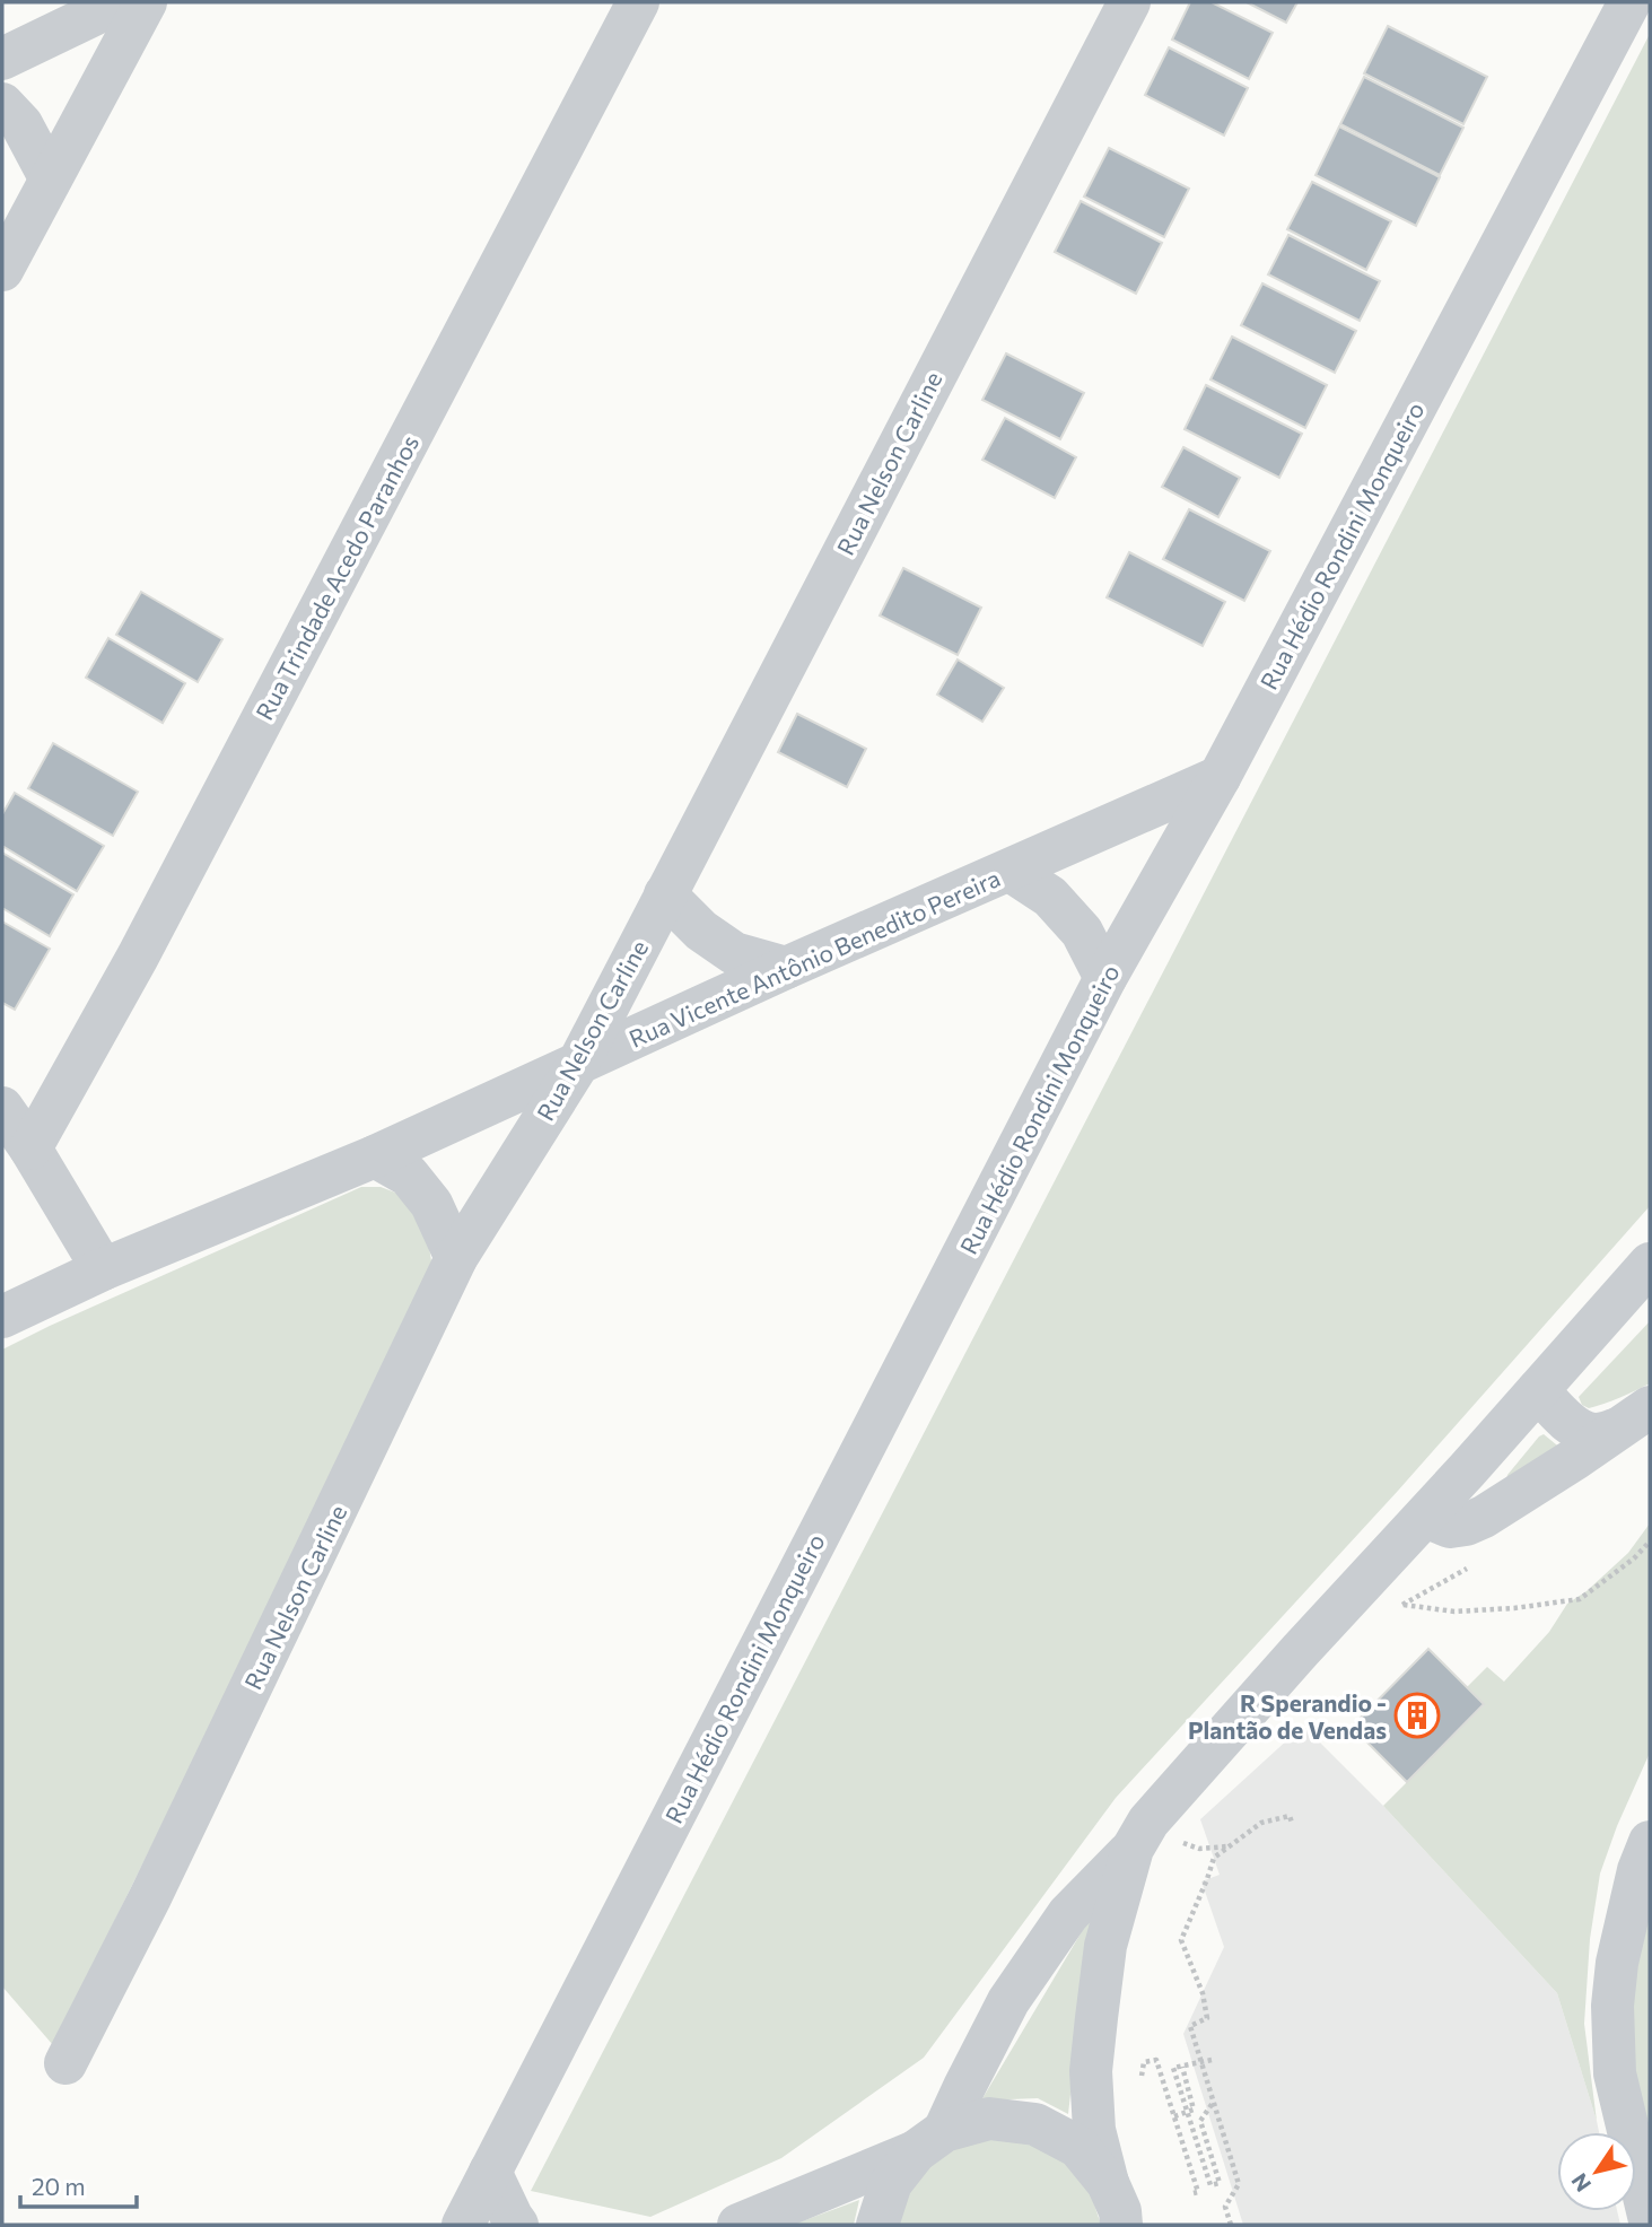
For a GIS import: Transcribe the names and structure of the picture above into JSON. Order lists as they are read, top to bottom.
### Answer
{
  "streets": {
    "street": [
      "Rua Nelson Carline",
      "Rua Hédio Rondini Monqueiro",
      "Rua Trindade Acedo Paranhos",
      "Rua Vicente Antônio Benedito Pereira"
    ]
  },
  "crossings": [
    ["Rua Nelson Carline", "Rua Vicente Antônio Benedito Pereira"],
    ["Rua Hédio Rondini Monqueiro", "Rua Vicente Antônio Benedito Pereira"]
  ],
  "places": {
    "building": ["R Sperandio - Plantão de Vendas"]
  },
  "scale_bar": "20 m",
  "north": "bottom left"
}
